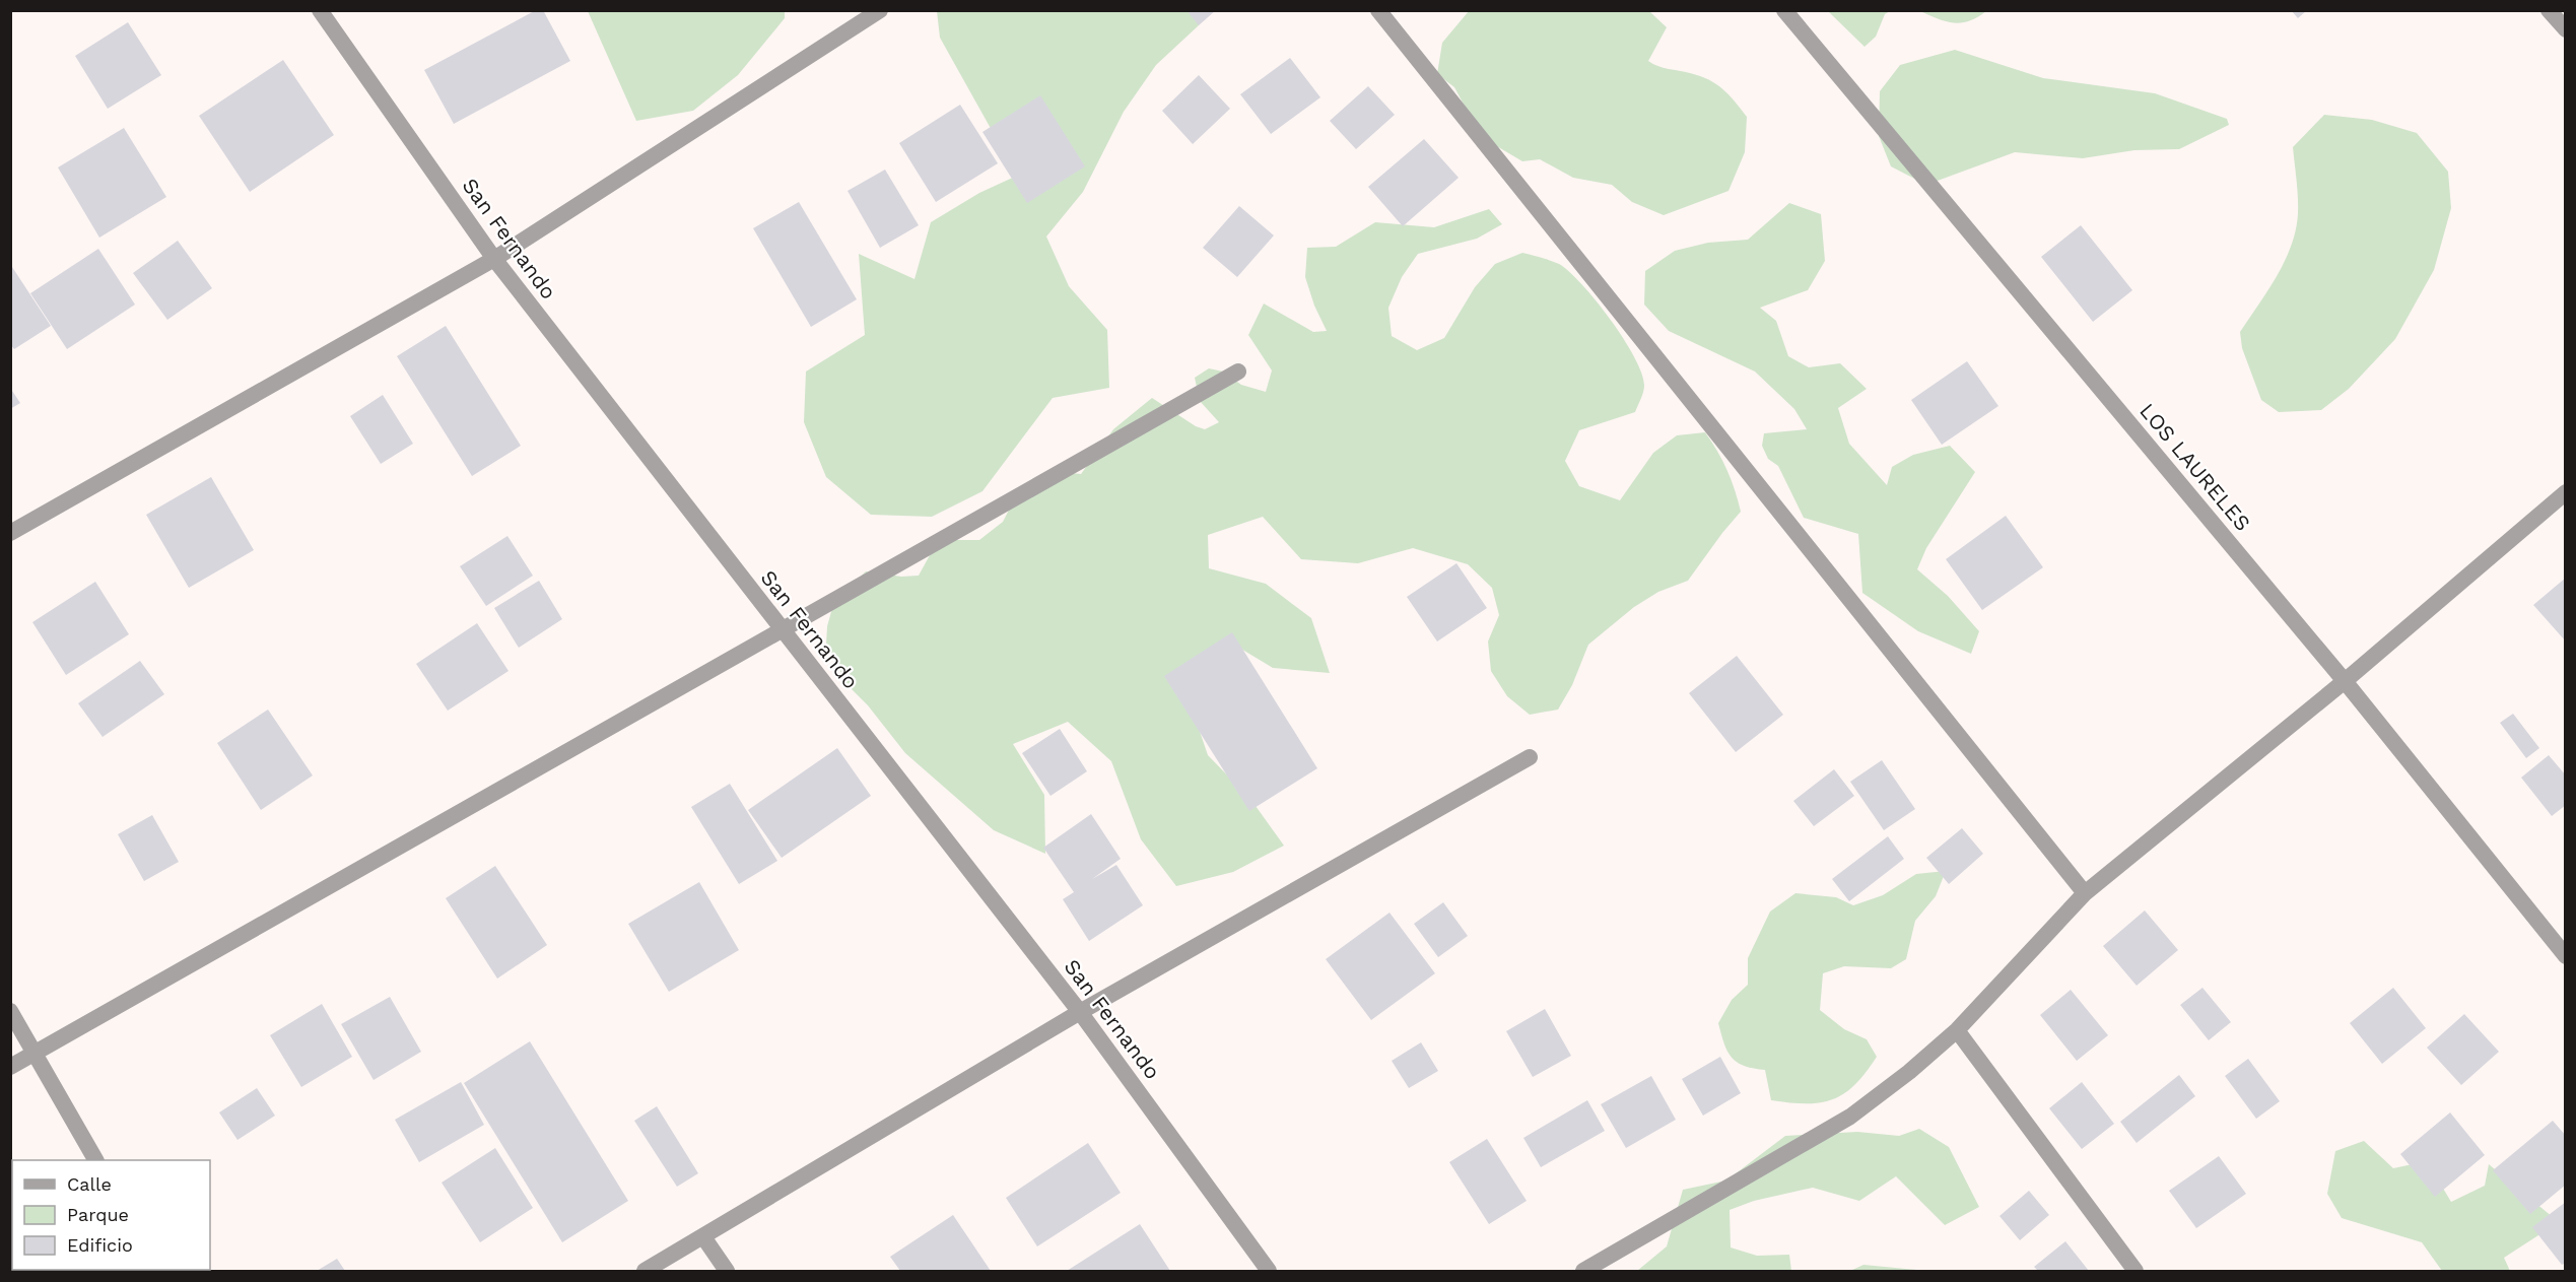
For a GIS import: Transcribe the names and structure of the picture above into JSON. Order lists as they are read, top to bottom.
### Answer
{
  "streets": {
    "street": ["San Fernando", "LOS LAURELES"]
  },
  "legend": ["Calle", "Parque", "Edificio"]
}
